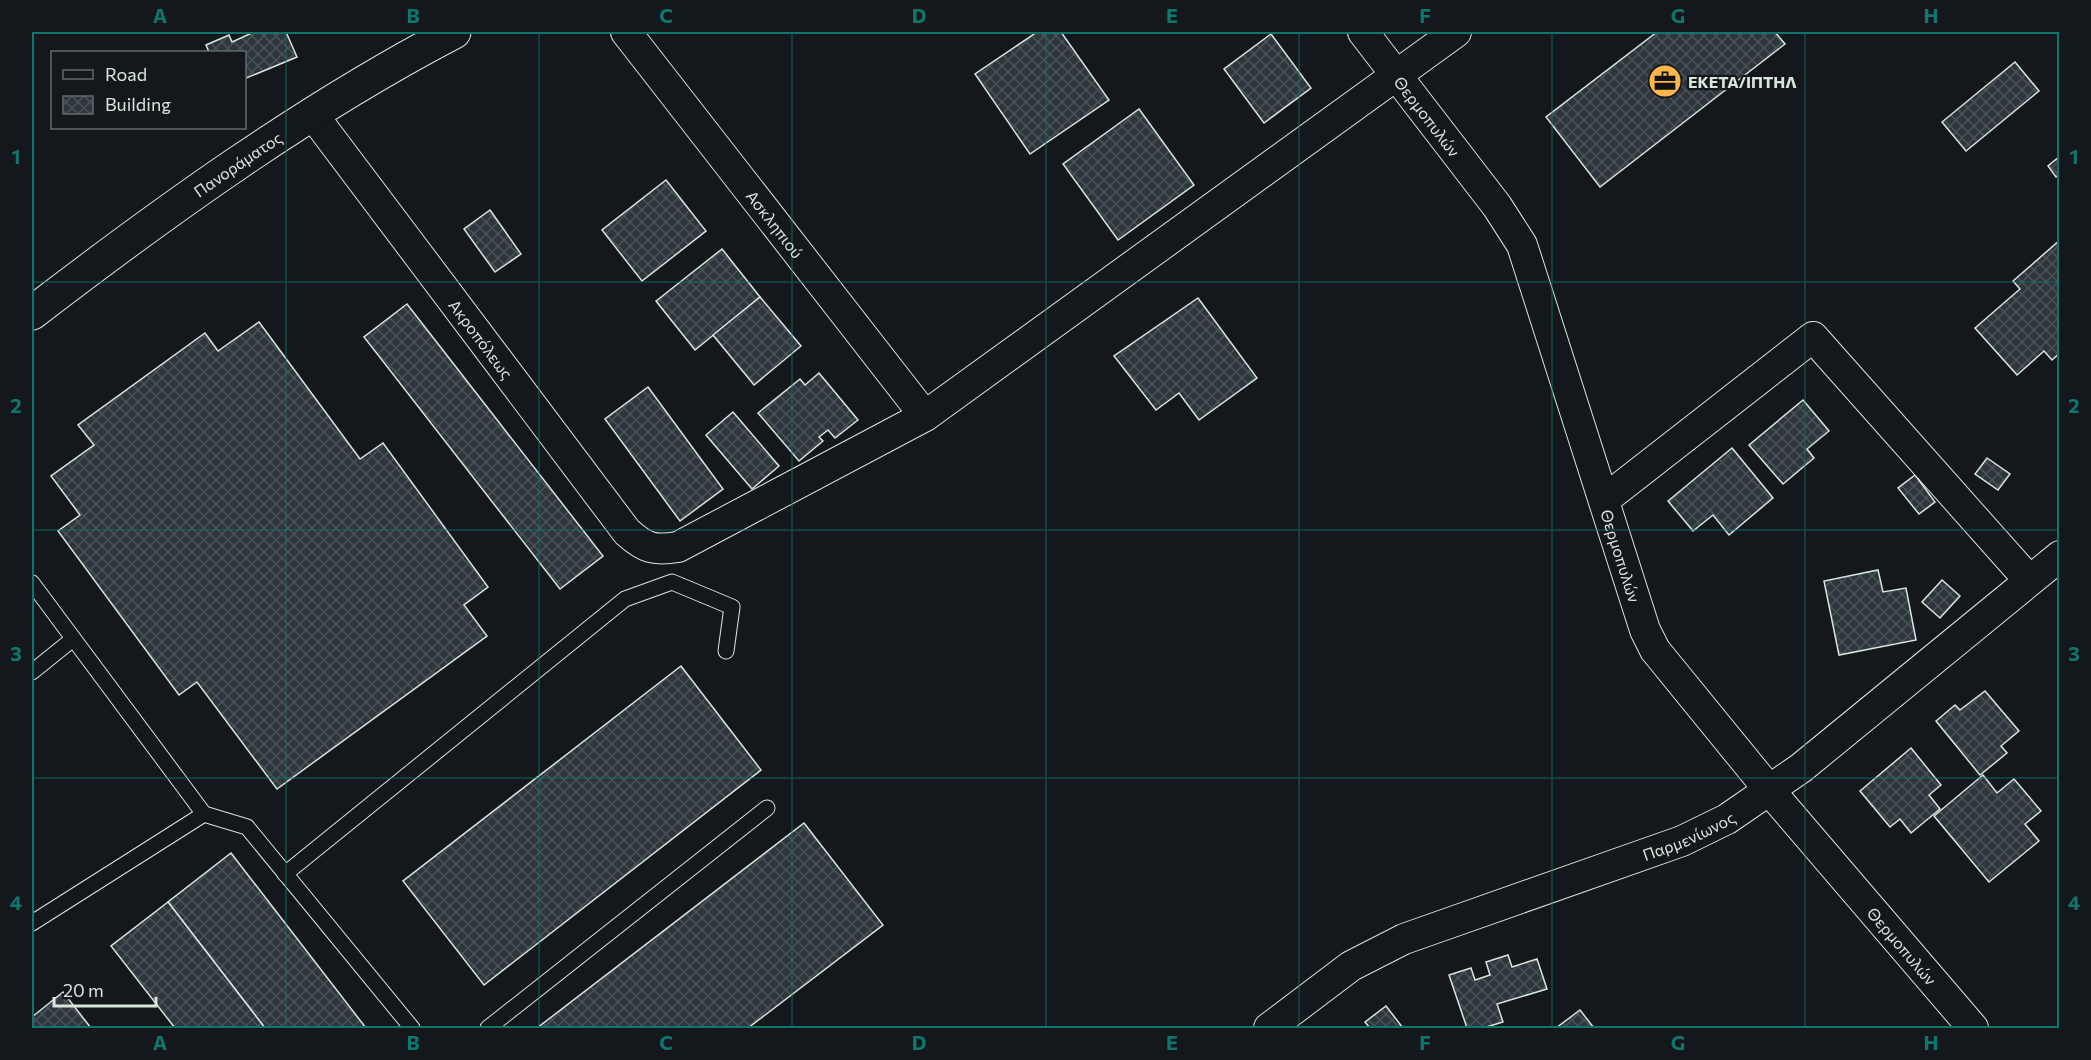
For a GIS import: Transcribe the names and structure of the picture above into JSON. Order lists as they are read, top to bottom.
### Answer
{
  "streets": {
    "main road": ["Πανοράματος"],
    "street": [
      "Θερμοπυλών",
      "Ασκληπιού",
      "Ακροπόλεως",
      "Παρμενίωνος"
    ]
  },
  "crossings": [
    ["Θερμοπυλών", "Παρμενίωνος"],
    ["Πανοράματος", "Ακροπόλεως"],
    ["Ασκληπιού", "Ακροπόλεως"]
  ],
  "places": {
    "office": ["ΕΚΕΤΑ/ΙΠΤΗΛ"]
  },
  "legend": ["Road", "Building"],
  "scale_bar": "20 m",
  "grid": {
    "columns": [
      "A",
      "B",
      "C",
      "D",
      "E",
      "F",
      "G",
      "H"
    ],
    "rows": [
      "1",
      "2",
      "3",
      "4"
    ]
  }
}
